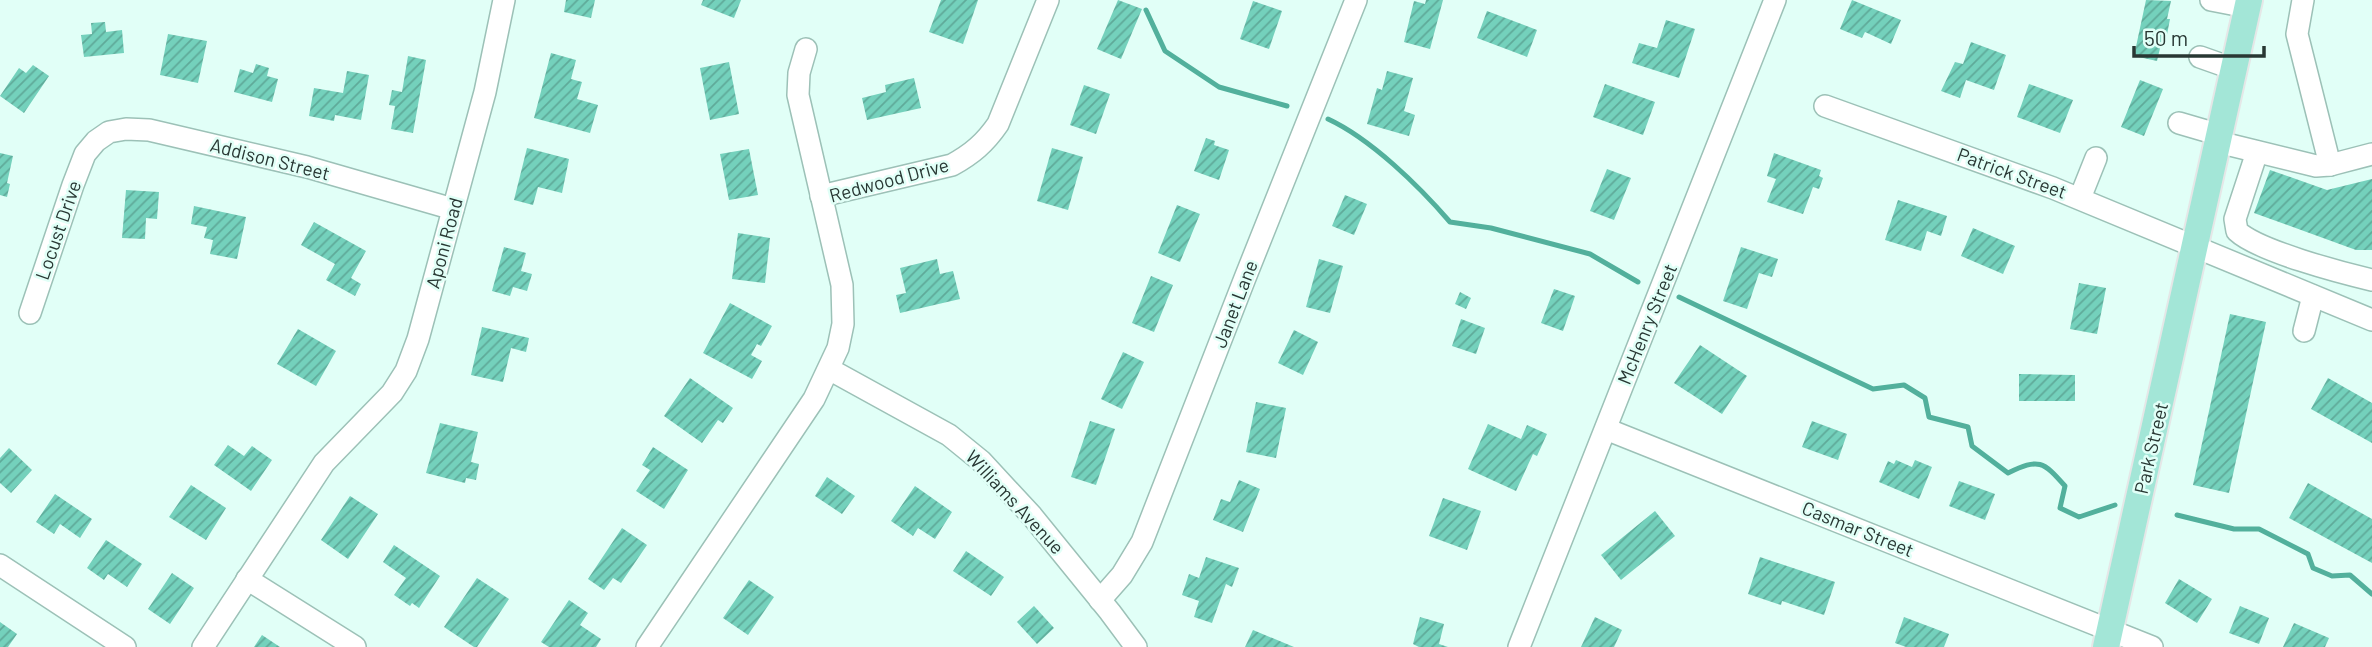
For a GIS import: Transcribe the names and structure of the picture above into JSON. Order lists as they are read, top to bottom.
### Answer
{
  "streets": {
    "main road": ["Park Street"],
    "street": [
      "Addison Street",
      "Patrick Street",
      "Redwood Drive",
      "Locust Drive",
      "Aponi Road",
      "Janet Lane",
      "McHenry Street",
      "Williams Avenue",
      "Casmar Street"
    ]
  },
  "crossings": [
    ["Addison Street", "Locust Drive"],
    ["Addison Street", "Aponi Road"],
    ["Patrick Street", "Park Street"],
    ["Redwood Drive", "Williams Avenue"],
    ["Janet Lane", "Williams Avenue"],
    ["McHenry Street", "Casmar Street"],
    ["Park Street", "Casmar Street"]
  ],
  "scale_bar": "50 m"
}
